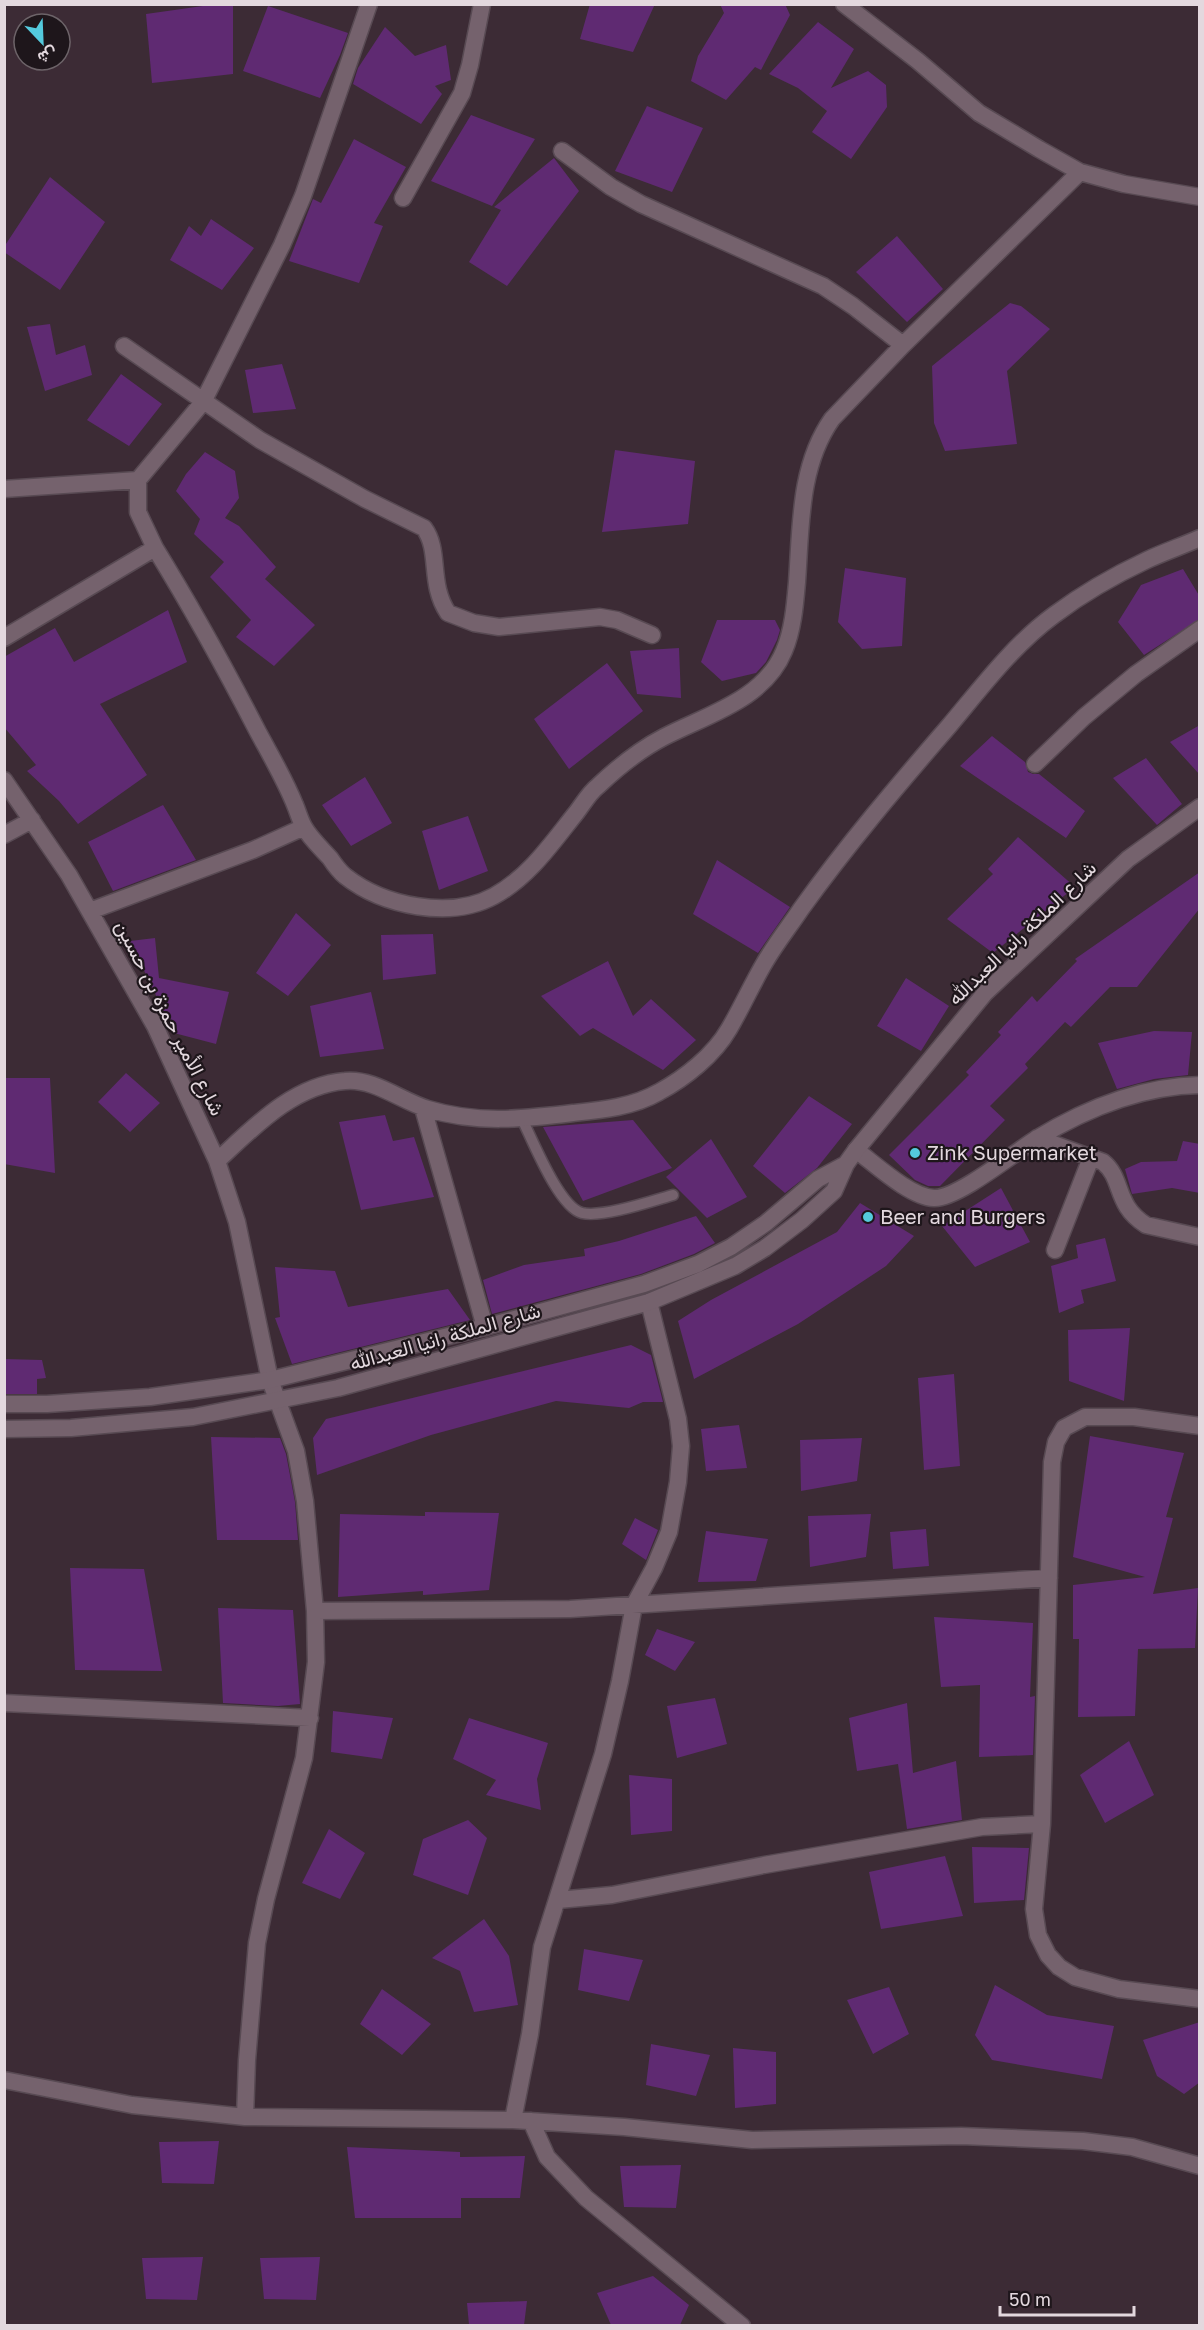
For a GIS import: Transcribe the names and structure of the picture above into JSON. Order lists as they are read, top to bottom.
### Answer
{
  "streets": {
    "street": ["شارع الملكة رانيا العبدالله", "شارع الأمير حمزة بن حسين"]
  },
  "crossings": [
    ["شارع الملكة رانيا العبدالله", "شارع الأمير حمزة بن حسين"]
  ],
  "places": ["Zink Supermarket", "Beer and Burgers"],
  "scale_bar": "50 m",
  "north": "bottom right"
}
